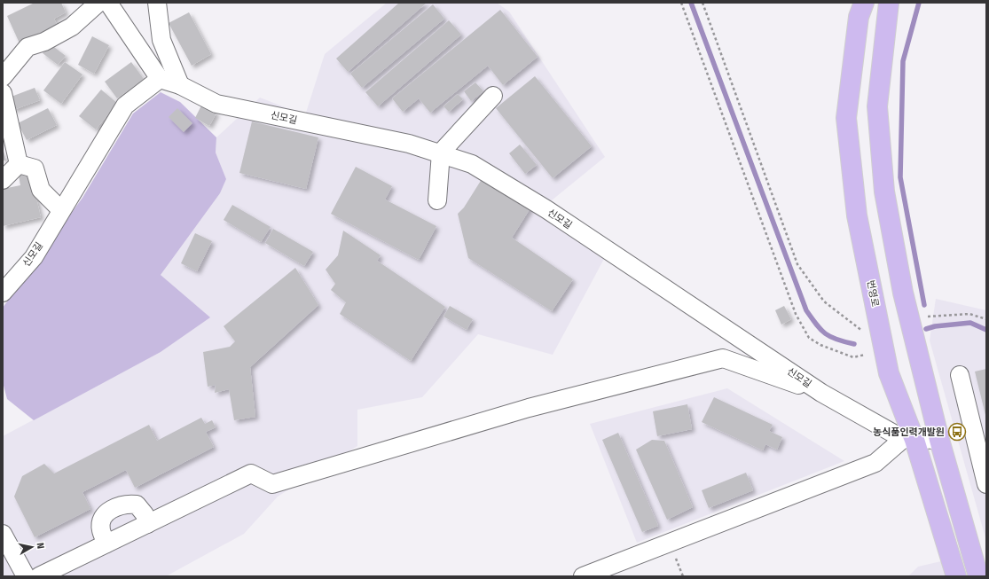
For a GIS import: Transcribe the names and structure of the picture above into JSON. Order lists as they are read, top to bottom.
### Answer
{
  "streets": {
    "main road": ["번영로"],
    "street": ["신모길"]
  },
  "crossings": [
    ["신모길", "번영로"]
  ],
  "places": {
    "bus stop": ["농식품인력개발원"]
  },
  "north": "right"
}
